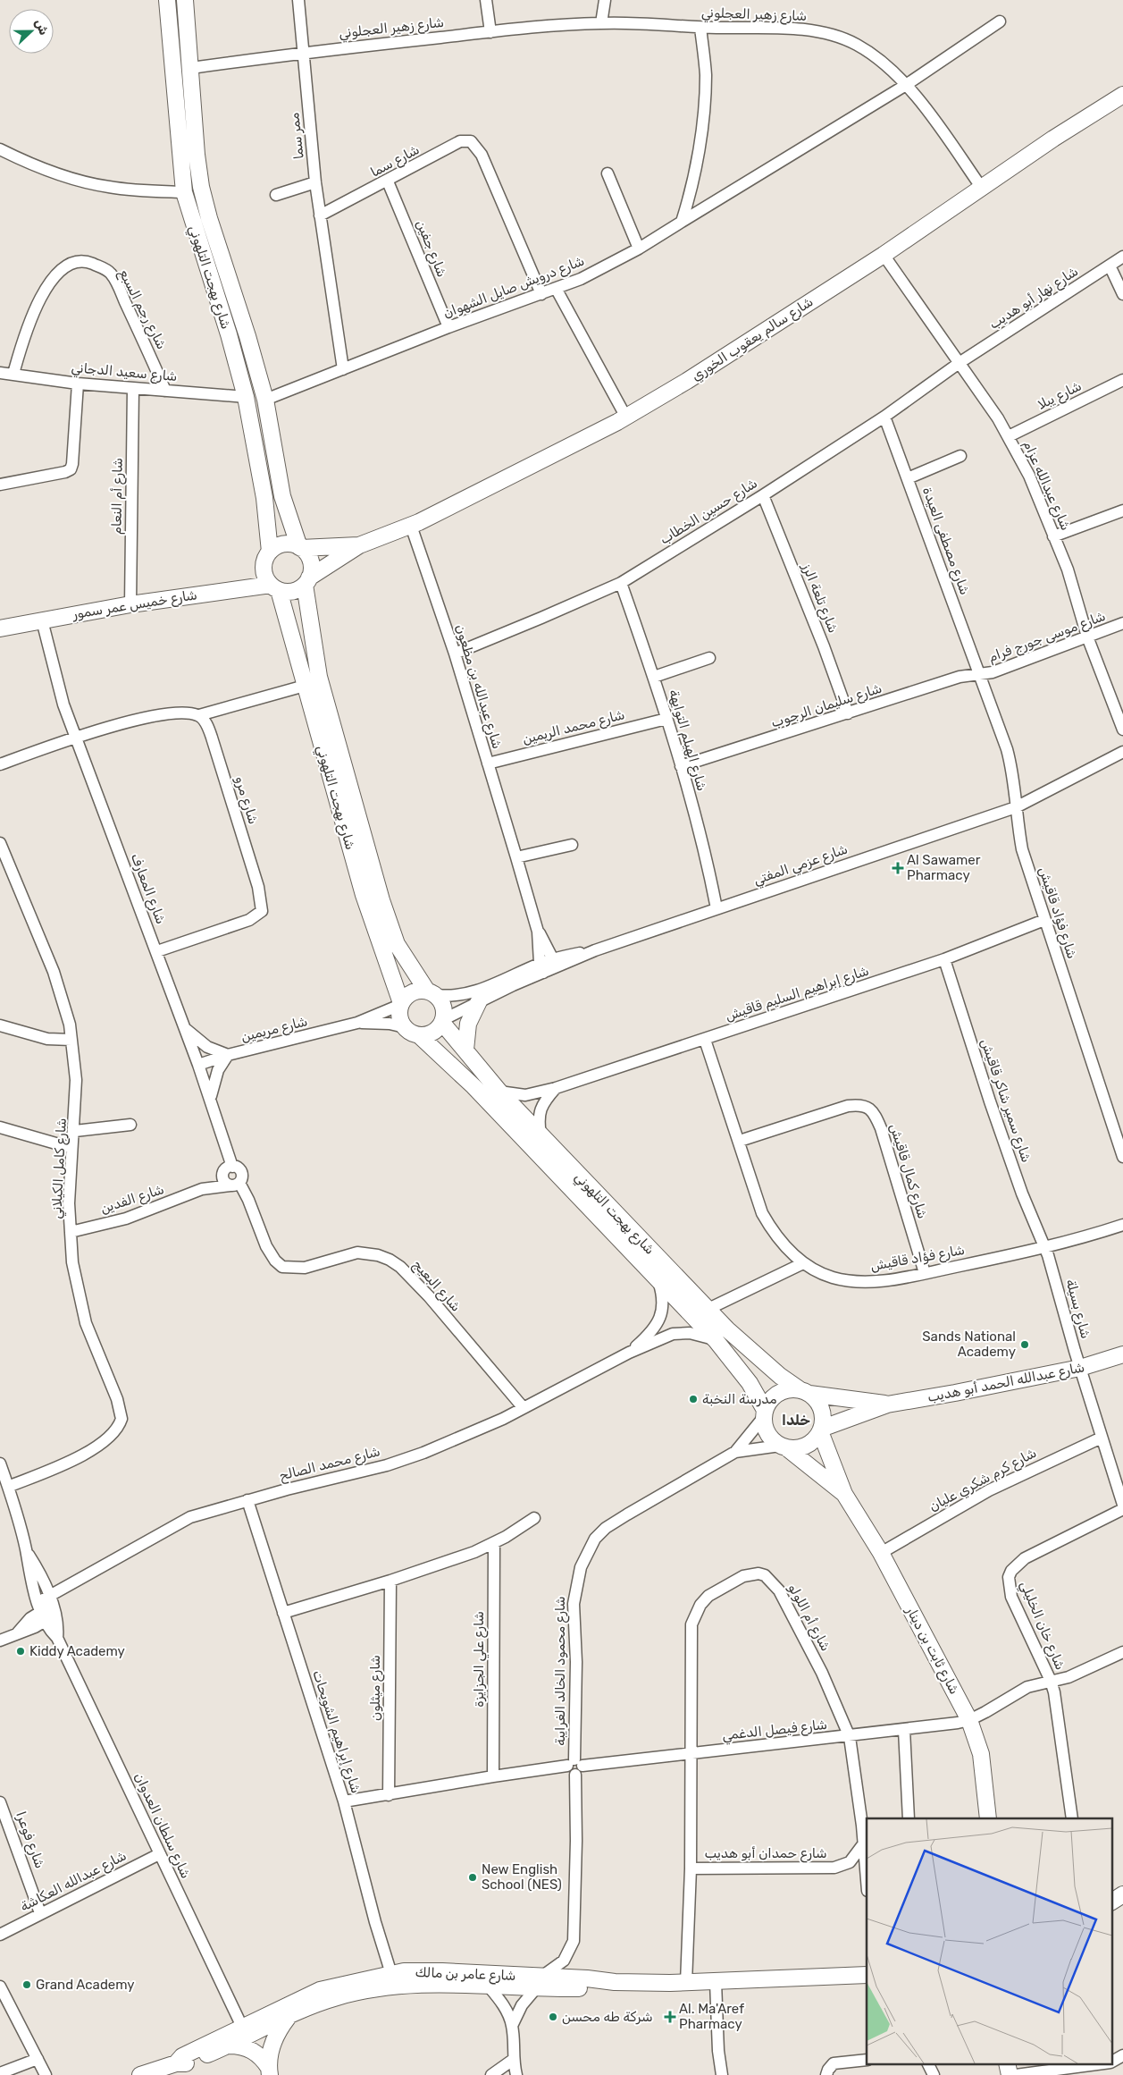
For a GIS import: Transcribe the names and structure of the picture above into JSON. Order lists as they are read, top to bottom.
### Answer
{
  "streets": {
    "street": [
      "شارع زهير العجلوني",
      "ممر سما",
      "شارع سما",
      "شارع جفين",
      "شارع بهجت التلهوني",
      "شارع درويش صايل الشهوان",
      "شارع نهار أبو هديب",
      "شارع رجم السبع",
      "شارع سالم يعقوب الخوري",
      "شارع سعيد الدجاني",
      "شارع يبلا",
      "شارع عبدالله عزام",
      "شارع أم النعام",
      "شارع حسين الخطاب",
      "شارع مصطفى العيدة",
      "شارع تلعة الرز",
      "شارع خميس عمر سمور",
      "شارع موسى جورج فرام",
      "شارع عبدالله بن مظعون",
      "شارع سليمان الرجوب",
      "شارع محمد الريمين",
      "شارع الهيلم التوايهة",
      "شارع مرو",
      "شارع عزمي المفتي",
      "شارع المعارف",
      "شارع فؤاد قاقيش",
      "شارع إبراهيم السليم قاقيش",
      "شارع مريمين",
      "شارع سمير شاكر قاقيش",
      "شارع كامل الكيلاني",
      "شارع كمال قاقيش",
      "شارع الفدين",
      "شارع البعيج",
      "شارع بسيلة",
      "شارع عبدالله الحمد أبو هديب",
      "شارع محمد الصالح",
      "شارع كرم شكري عليان",
      "شارع أم اللولو",
      "شارع خان الخليلي",
      "شارع ثابت بن دينار",
      "شارع علي الجزايزة",
      "شارع محمود الخالد الغرايبة",
      "شارع ميثلون",
      "شارع فيصل الدغمي",
      "شارع إبراهيم الشويحات",
      "شارع سلطان العدوان",
      "شارع فوعرا",
      "شارع حمدان أبو هديب",
      "شارع عبدالله العكاشة",
      "شارع عامر بن مالك"
    ]
  },
  "crossings": [
    ["شارع زهير العجلوني", "ممر سما"],
    ["شارع زهير العجلوني", "شارع بهجت التلهوني"],
    ["شارع زهير العجلوني", "شارع درويش صايل الشهوان"],
    ["شارع زهير العجلوني", "شارع سالم يعقوب الخوري"],
    ["ممر سما", "شارع سما"],
    ["شارع سما", "شارع جفين"],
    ["شارع سما", "شارع درويش صايل الشهوان"],
    ["شارع جفين", "شارع درويش صايل الشهوان"],
    ["شارع بهجت التلهوني", "شارع درويش صايل الشهوان"],
    ["شارع بهجت التلهوني", "شارع سالم يعقوب الخوري"],
    ["شارع بهجت التلهوني", "شارع سعيد الدجاني"],
    ["شارع بهجت التلهوني", "شارع خميس عمر سمور"],
    ["شارع بهجت التلهوني", "شارع عزمي المفتي"],
    ["شارع بهجت التلهوني", "شارع إبراهيم السليم قاقيش"],
    ["شارع بهجت التلهوني", "شارع مريمين"],
    ["شارع بهجت التلهوني", "شارع عبدالله الحمد أبو هديب"],
    ["شارع بهجت التلهوني", "شارع محمد الصالح"],
    ["شارع بهجت التلهوني", "شارع ثابت بن دينار"],
    ["شارع بهجت التلهوني", "شارع محمود الخالد الغرايبة"],
    ["شارع نهار أبو هديب", "شارع عبدالله عزام"],
    ["شارع نهار أبو هديب", "شارع حسين الخطاب"],
    ["شارع رجم السبع", "شارع سعيد الدجاني"],
    ["شارع سالم يعقوب الخوري", "شارع عبدالله عزام"],
    ["شارع سالم يعقوب الخوري", "شارع خميس عمر سمور"],
    ["شارع سالم يعقوب الخوري", "شارع عبدالله بن مظعون"],
    ["شارع سعيد الدجاني", "شارع أم النعام"],
    ["شارع يبلا", "شارع عبدالله عزام"],
    ["شارع عبدالله عزام", "شارع حسين الخطاب"],
    ["شارع عبدالله عزام", "شارع موسى جورج فرام"],
    ["شارع أم النعام", "شارع خميس عمر سمور"],
    ["شارع حسين الخطاب", "شارع مصطفى العيدة"],
    ["شارع حسين الخطاب", "شارع تلعة الرز"],
    ["شارع حسين الخطاب", "شارع عبدالله بن مظعون"],
    ["شارع حسين الخطاب", "شارع الهيلم التوايهة"],
    ["شارع مصطفى العيدة", "شارع موسى جورج فرام"],
    ["شارع مصطفى العيدة", "شارع سليمان الرجوب"],
    ["شارع مصطفى العيدة", "شارع فؤاد قاقيش"],
    ["شارع تلعة الرز", "شارع سليمان الرجوب"],
    ["شارع خميس عمر سمور", "شارع المعارف"],
    ["شارع موسى جورج فرام", "شارع سليمان الرجوب"],
    ["شارع موسى جورج فرام", "شارع فؤاد قاقيش"],
    ["شارع عبدالله بن مظعون", "شارع محمد الريمين"],
    ["شارع عبدالله بن مظعون", "شارع عزمي المفتي"],
    ["شارع سليمان الرجوب", "شارع الهيلم التوايهة"],
    ["شارع سليمان الرجوب", "شارع فؤاد قاقيش"],
    ["شارع محمد الريمين", "شارع الهيلم التوايهة"],
    ["شارع الهيلم التوايهة", "شارع عزمي المفتي"],
    ["شارع مرو", "شارع المعارف"],
    ["شارع عزمي المفتي", "شارع فؤاد قاقيش"],
    ["شارع عزمي المفتي", "شارع مريمين"],
    ["شارع المعارف", "شارع مريمين"],
    ["شارع المعارف", "شارع الفدين"],
    ["شارع فؤاد قاقيش", "شارع إبراهيم السليم قاقيش"],
    ["شارع فؤاد قاقيش", "شارع سمير شاكر قاقيش"],
    ["شارع فؤاد قاقيش", "شارع كمال قاقيش"],
    ["شارع فؤاد قاقيش", "شارع بسيلة"],
    ["شارع إبراهيم السليم قاقيش", "شارع سمير شاكر قاقيش"],
    ["شارع سمير شاكر قاقيش", "شارع بسيلة"],
    ["شارع كامل الكيلاني", "شارع الفدين"],
    ["شارع كامل الكيلاني", "شارع سلطان العدوان"],
    ["شارع الفدين", "شارع البعيج"],
    ["شارع البعيج", "شارع محمد الصالح"],
    ["شارع بسيلة", "شارع عبدالله الحمد أبو هديب"],
    ["شارع بسيلة", "شارع كرم شكري عليان"],
    ["شارع عبدالله الحمد أبو هديب", "شارع ثابت بن دينار"],
    ["شارع عبدالله الحمد أبو هديب", "شارع محمود الخالد الغرايبة"],
    ["شارع محمد الصالح", "شارع إبراهيم الشويحات"],
    ["شارع محمد الصالح", "شارع سلطان العدوان"],
    ["شارع كرم شكري عليان", "شارع ثابت بن دينار"],
    ["شارع أم اللولو", "شارع فيصل الدغمي"],
    ["شارع أم اللولو", "شارع حمدان أبو هديب"],
    ["شارع ثابت بن دينار", "شارع محمود الخالد الغرايبة"],
    ["شارع ثابت بن دينار", "شارع فيصل الدغمي"],
    ["شارع علي الجزايزة", "شارع فيصل الدغمي"],
    ["شارع محمود الخالد الغرايبة", "شارع فيصل الدغمي"],
    ["شارع محمود الخالد الغرايبة", "شارع عامر بن مالك"],
    ["شارع ميثلون", "شارع فيصل الدغمي"],
    ["شارع فيصل الدغمي", "شارع إبراهيم الشويحات"],
    ["شارع فيصل الدغمي", "شارع حمدان أبو هديب"],
    ["شارع إبراهيم الشويحات", "شارع عامر بن مالك"],
    ["شارع سلطان العدوان", "شارع عبدالله العكاشة"],
    ["شارع سلطان العدوان", "شارع عامر بن مالك"],
    ["شارع فوعرا", "شارع عبدالله العكاشة"]
  ],
  "districts": ["خلدا"],
  "places": {
    "health": ["Al Sawamer Pharmacy", "Al. Ma'Aref Pharmacy"],
    "other": [
      "Sands National Academy",
      "مدرسة النخبة",
      "Kiddy Academy",
      "New English School (NES)",
      "Grand Academy",
      "شركة طه محسن"
    ]
  },
  "north": "right"
}
